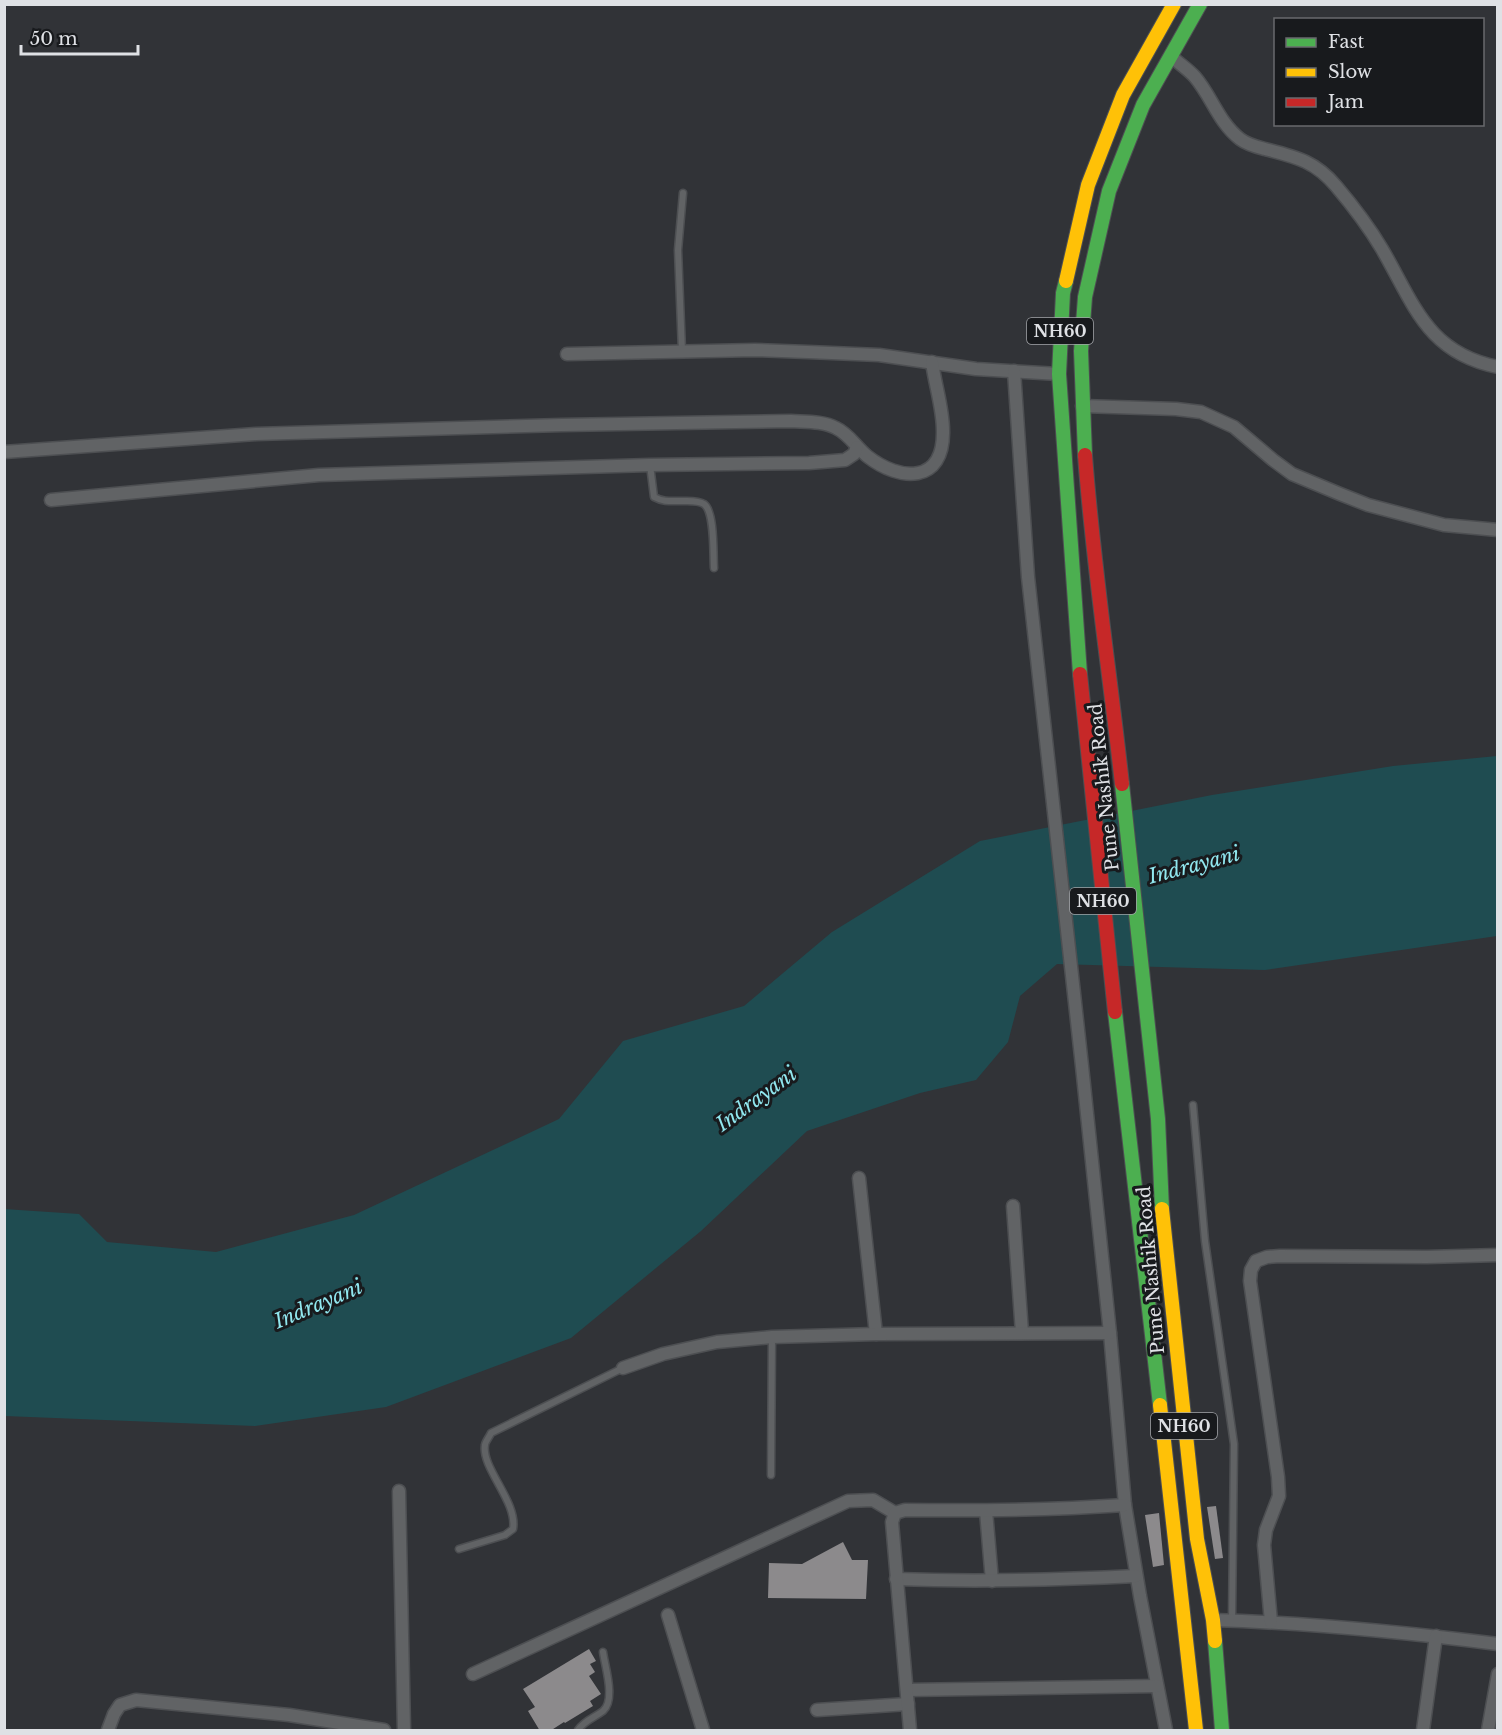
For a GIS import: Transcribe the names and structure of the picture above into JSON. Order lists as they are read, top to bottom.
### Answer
{
  "streets": {
    "highway": ["NH60", "Pune Nashik Road"]
  },
  "water": ["Indrayani"],
  "legend": ["Fast", "Slow", "Jam"],
  "scale_bar": "50 m"
}
